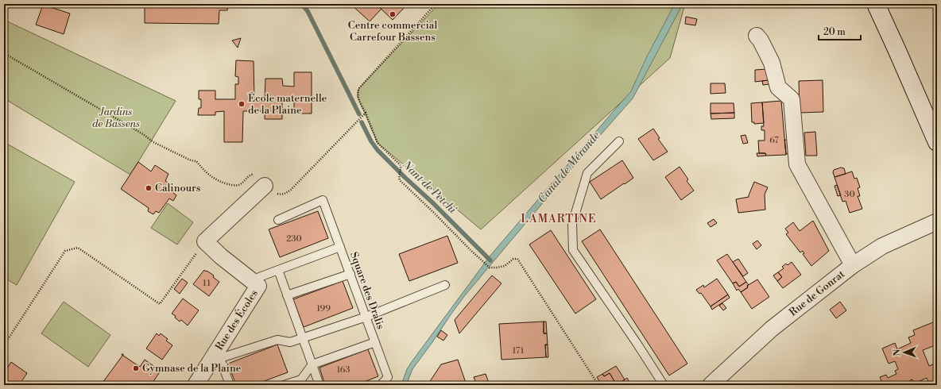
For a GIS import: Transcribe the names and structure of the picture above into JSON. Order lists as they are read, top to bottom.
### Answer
{
  "streets": {
    "street": ["Rue de Gonrat", "Rue des Écoles"],
    "lane": ["Square des Dralis"]
  },
  "districts": ["LAMARTINE"],
  "water": ["Canal de Mérande", "Nant de Petchi"],
  "parks": ["Jardins de Bassens"],
  "places": [
    "Centre commercial Carrefour Bassens",
    "École maternelle de la Plaine",
    "Calinours",
    "Gymnase de la Plaine"
  ],
  "house_numbers": [
    "67",
    "30",
    "230",
    "11",
    "199",
    "171",
    "163"
  ],
  "scale_bar": "20 m",
  "north": "left"
}
